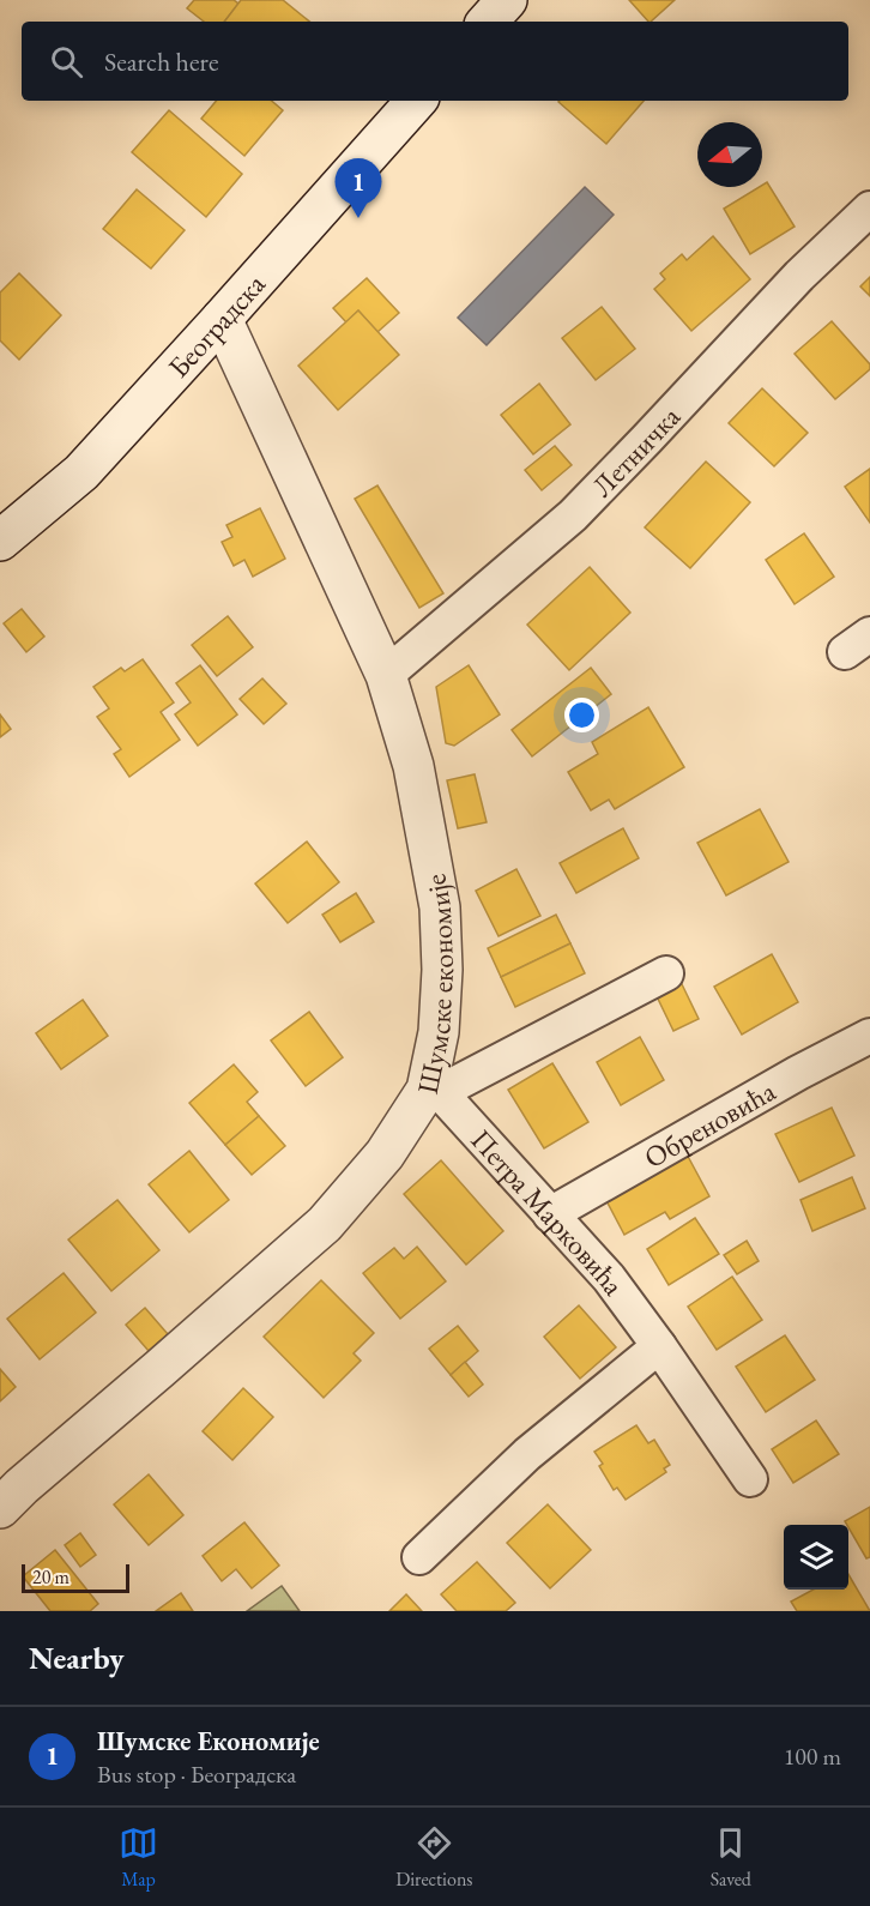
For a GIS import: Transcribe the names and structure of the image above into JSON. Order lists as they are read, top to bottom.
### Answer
{
  "streets": {
    "street": [
      "Београдска",
      "Летничка",
      "Шумске економије",
      "Обреновића",
      "Петра Марковића"
    ]
  },
  "crossings": [
    ["Београдска", "Шумске економије"],
    ["Летничка", "Шумске економије"],
    ["Шумске економије", "Петра Марковића"],
    ["Обреновића", "Петра Марковића"]
  ],
  "scale_bar": "20 m",
  "north": "left",
  "page": {
    "search": "Search here",
    "pins": "1",
    "scale": "20 m",
    "heading": "Nearby",
    "list": [
      {
        "mark": "1",
        "name": "Шумске Економије",
        "note": "Bus stop · Београдска",
        "value": "100 m"
      }
    ],
    "nav": ["Map", "Directions", "Saved"]
  }
}
